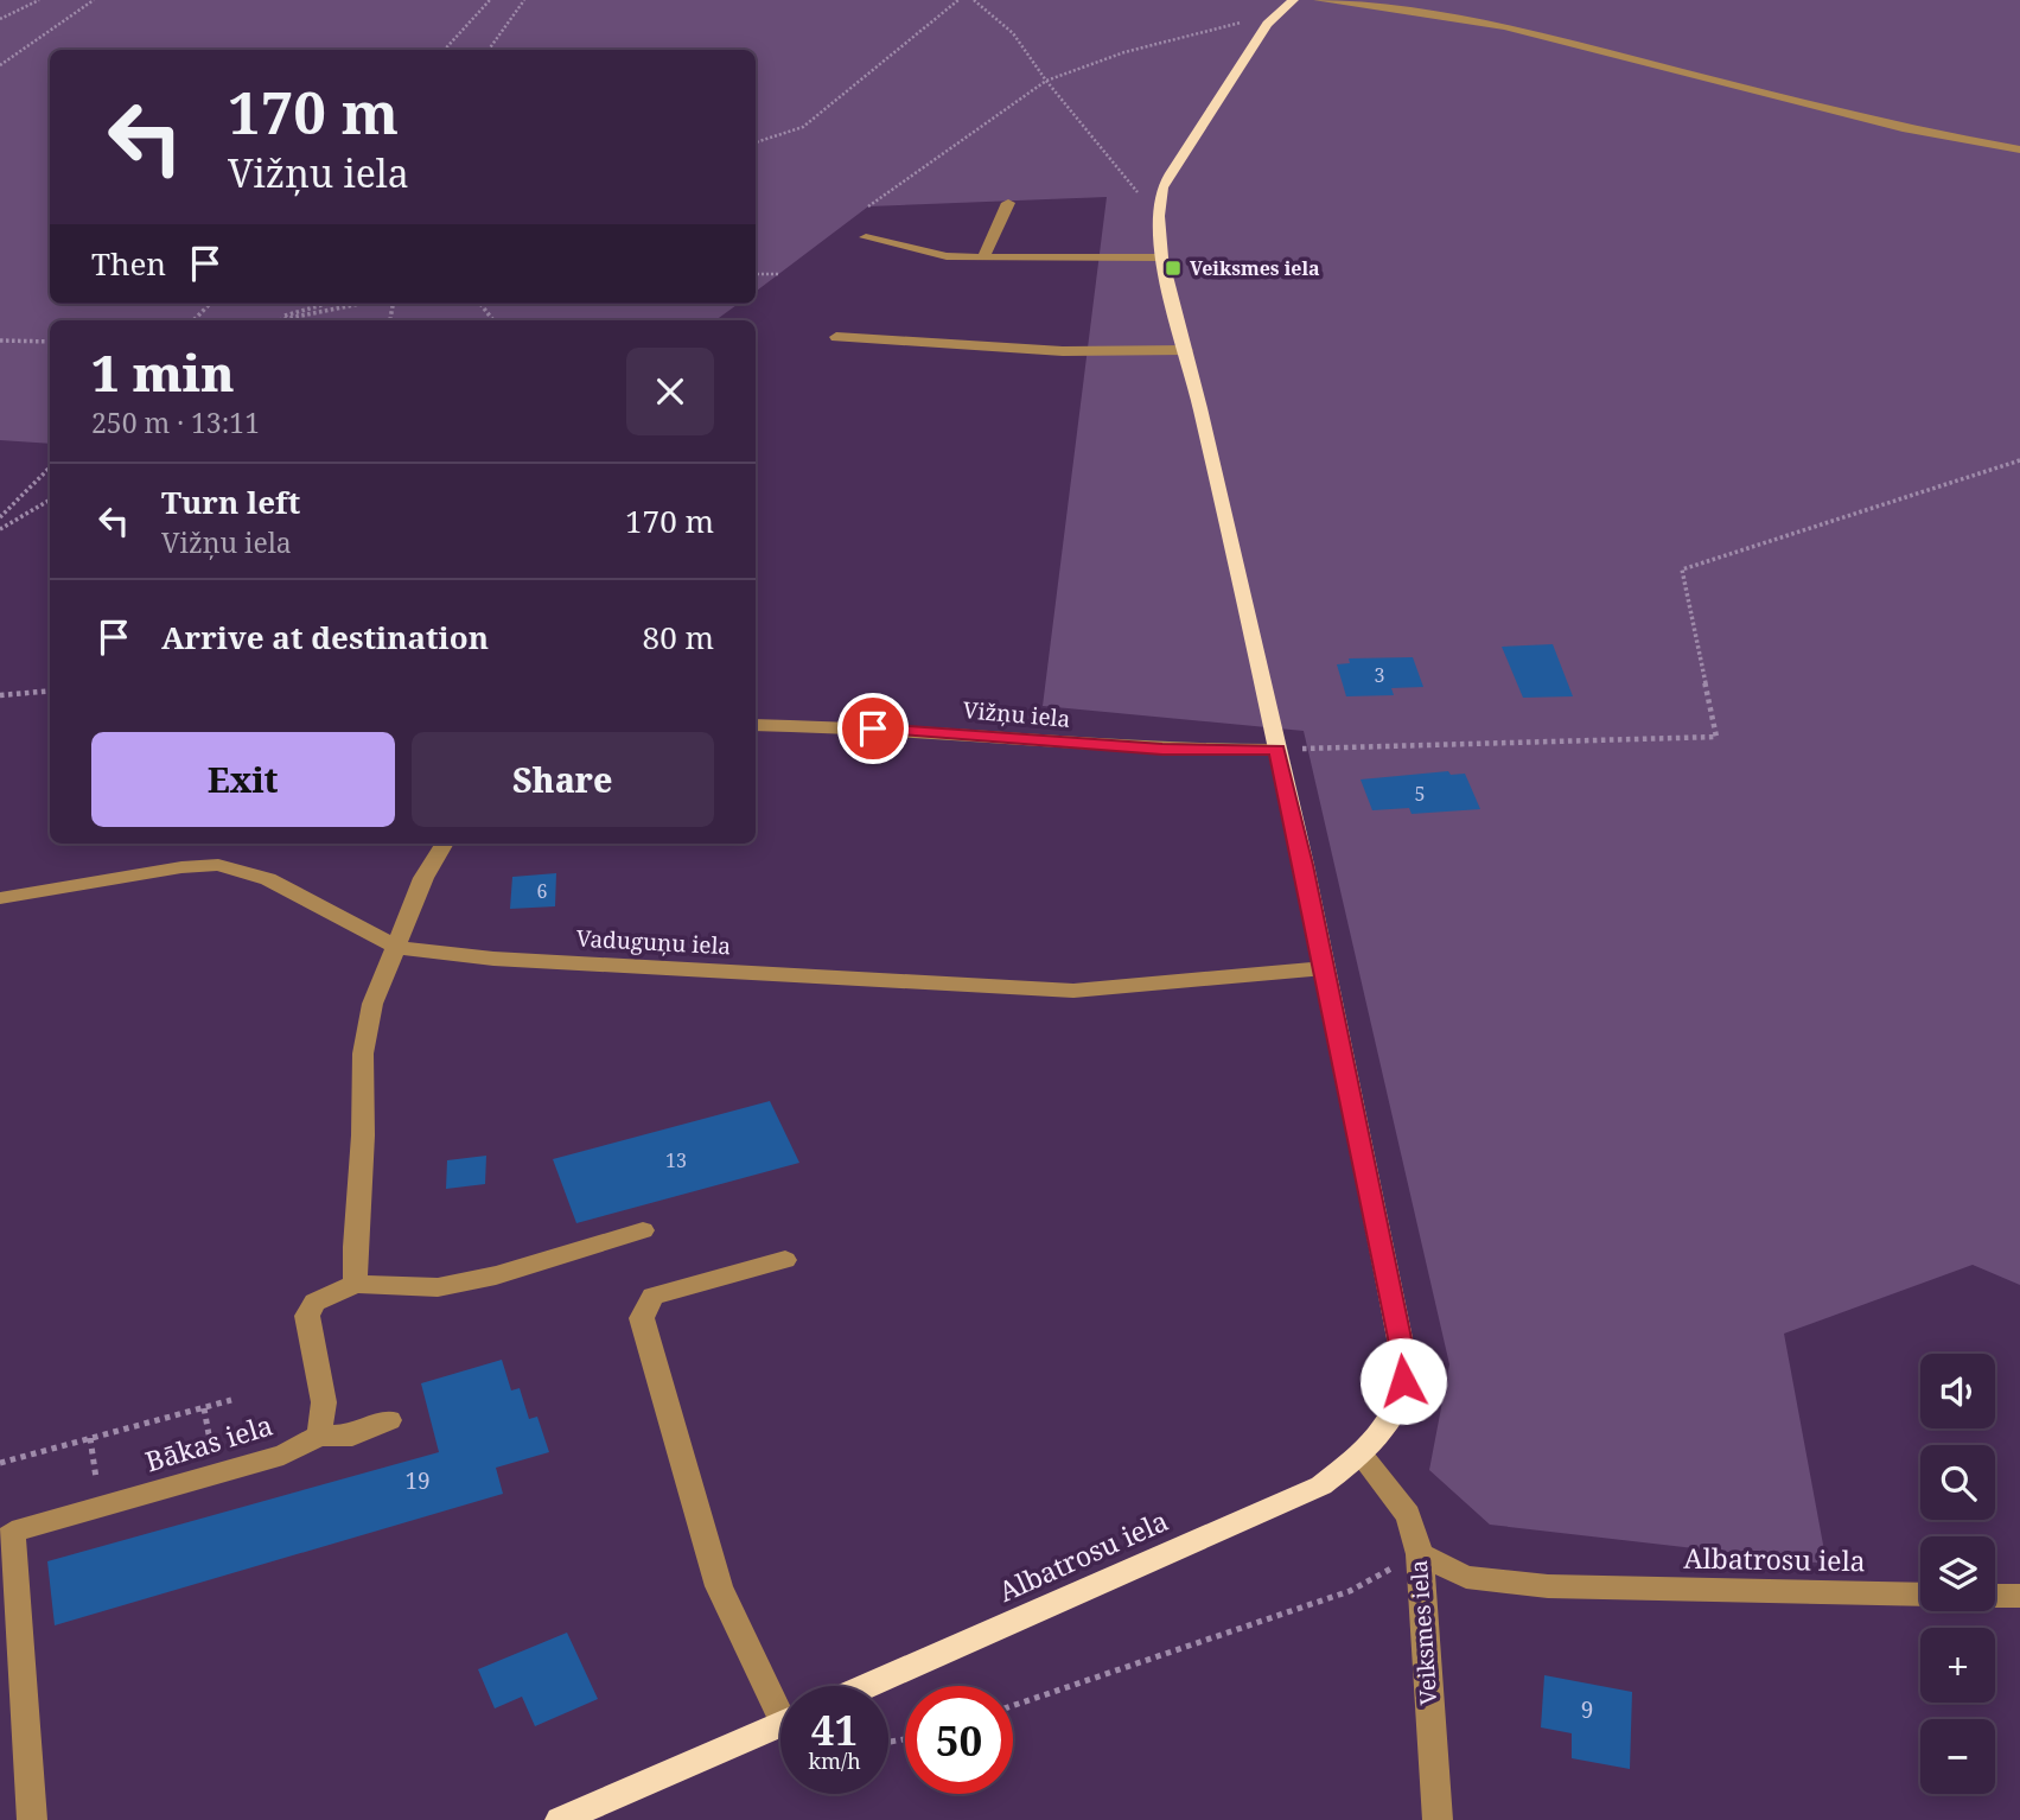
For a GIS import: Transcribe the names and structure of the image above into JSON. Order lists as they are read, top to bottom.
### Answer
{
  "streets": {
    "main road": ["Albatrosu iela"],
    "street": [
      "Vižņu iela",
      "Vaduguņu iela",
      "Bākas iela",
      "Veiksmes iela"
    ]
  },
  "crossings": [
    ["Albatrosu iela", "Veiksmes iela"]
  ],
  "places": {
    "transit": ["Veiksmes iela"]
  },
  "house_numbers": [
    "3",
    "5",
    "6",
    "13",
    "19",
    "9"
  ],
  "page": {
    "turn": ["170 m", "Vižņu iela"],
    "then": "Then",
    "heading": ["1 min", "250 m · 13:11"],
    "list": [
      {
        "name": "Turn left",
        "note": "Vižņu iela",
        "value": "170 m"
      },
      {
        "name": "Arrive at destination",
        "value": "80 m"
      }
    ],
    "buttons": ["Exit", "Share"],
    "map_buttons": ["+", "−"],
    "speed": "41 km/h",
    "limit": "50"
  }
}
